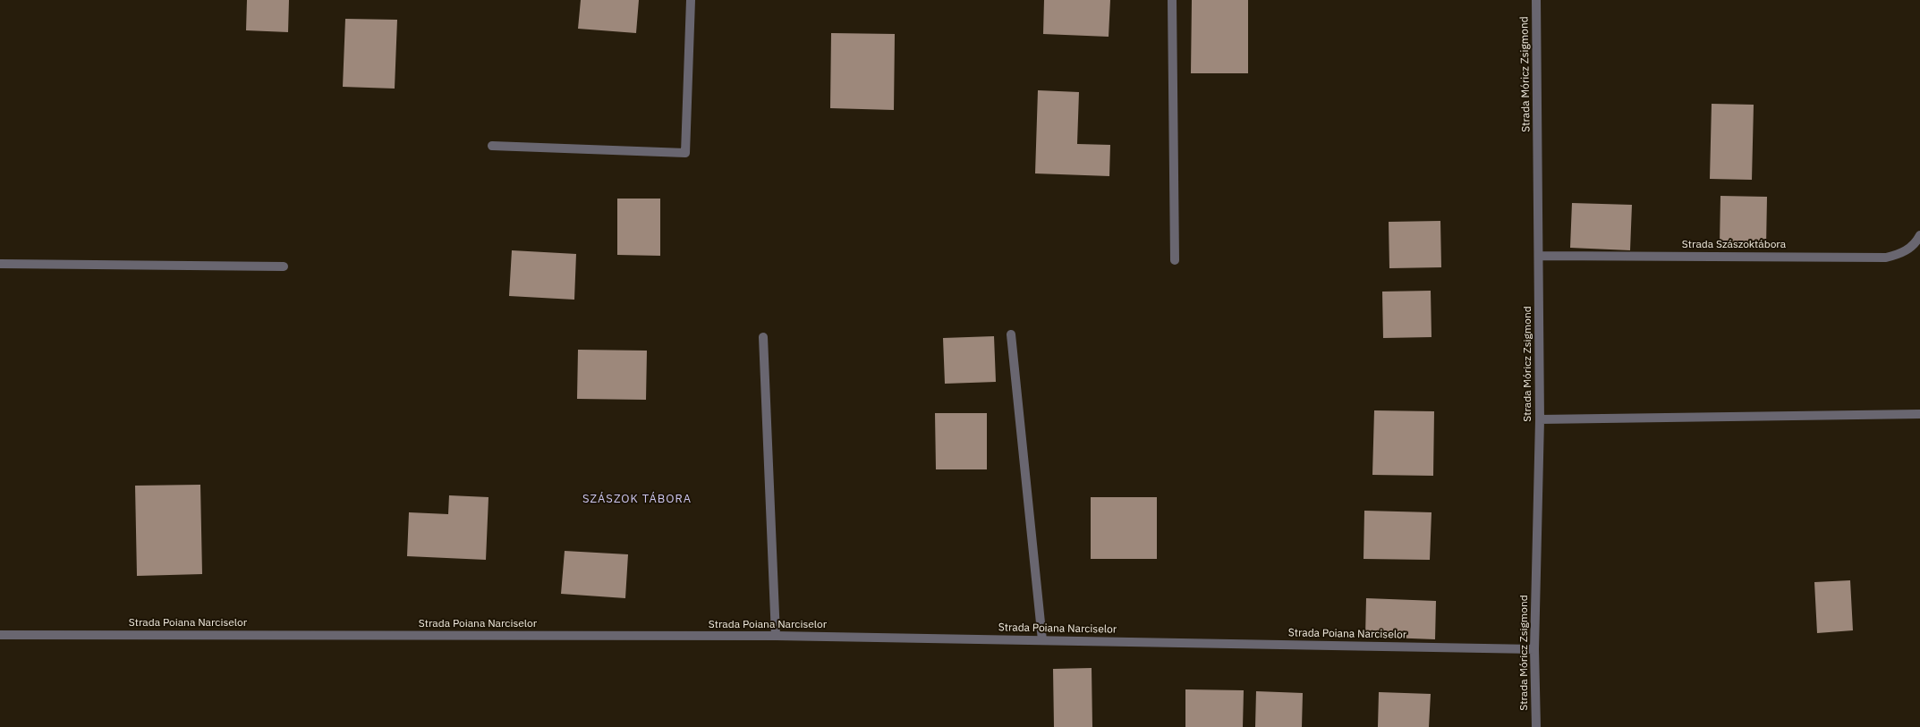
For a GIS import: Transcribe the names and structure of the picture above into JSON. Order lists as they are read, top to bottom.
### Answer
{
  "streets": {
    "street": ["Strada Móricz Zsigmond", "Strada Szászoktábora", "Strada Poiana Narciselor"]
  },
  "crossings": [
    ["Strada Móricz Zsigmond", "Strada Szászoktábora"],
    ["Strada Móricz Zsigmond", "Strada Poiana Narciselor"]
  ],
  "districts": ["SZÁSZOK TÁBORA"]
}
